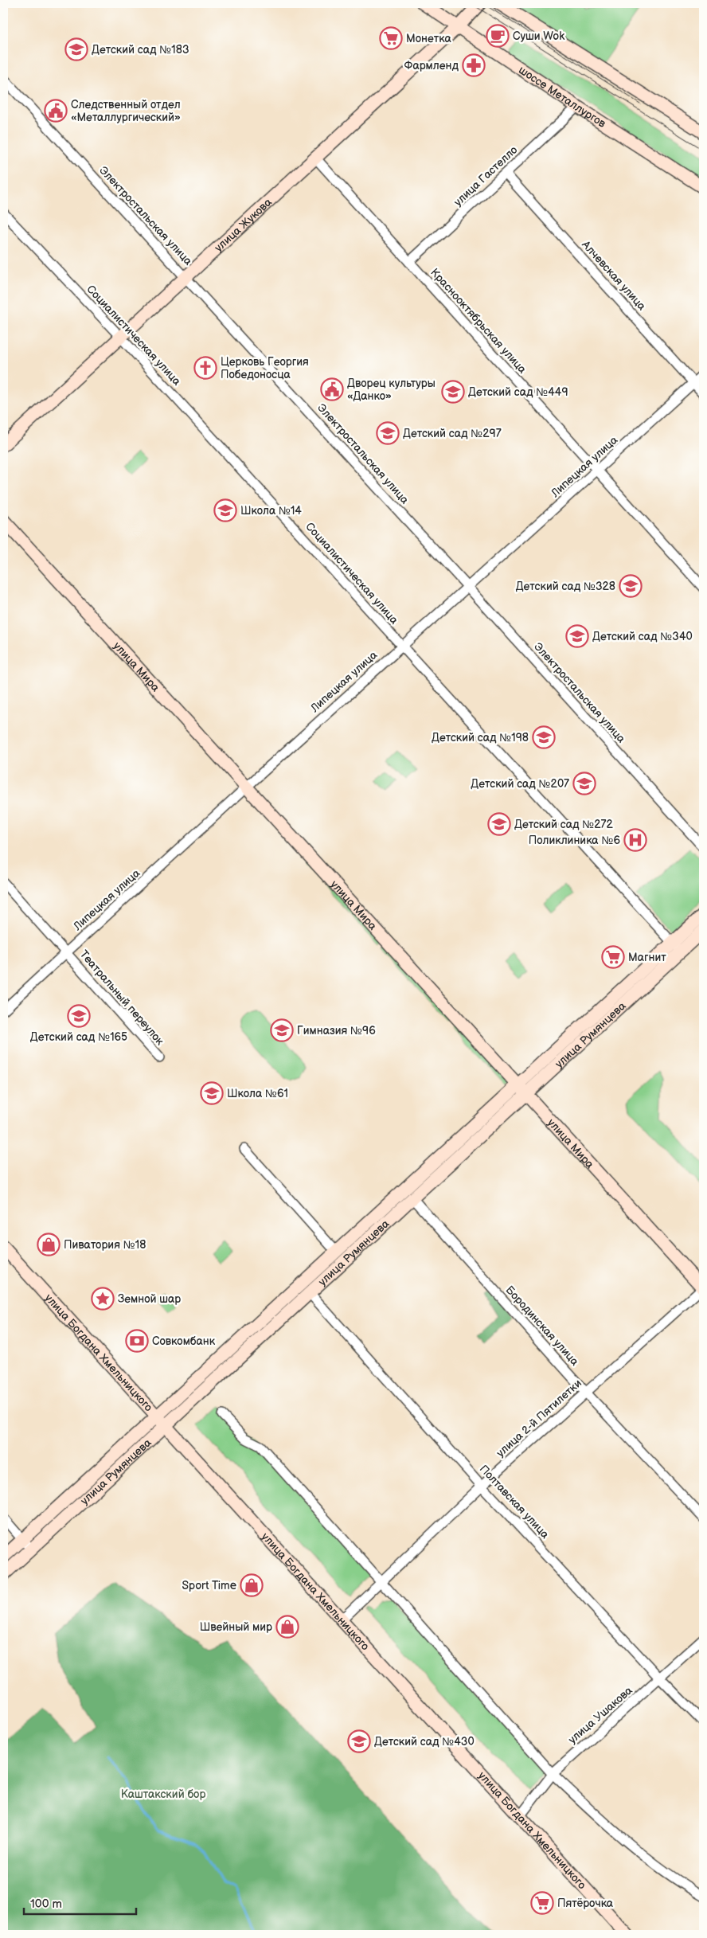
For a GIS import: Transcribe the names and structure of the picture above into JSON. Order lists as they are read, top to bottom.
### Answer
{
  "streets": {
    "main road": [
      "шоссе Металлургов",
      "улица Жукова",
      "улица Мира",
      "улица Румянцева",
      "улица Богдана Хмельницкого"
    ],
    "street": [
      "улица Гастелло",
      "Электростальская улица",
      "Алчевская улица",
      "Краснооктябрьская улица",
      "Социалистическая улица",
      "Липецкая улица",
      "Театральный переулок",
      "Бородинская улица",
      "улица 2-й Пятилетки",
      "Полтавская улица",
      "улица Ушакова"
    ]
  },
  "crossings": [
    ["шоссе Металлургов", "улица Гастелло"],
    ["шоссе Металлургов", "улица Жукова"],
    ["улица Гастелло", "Алчевская улица"],
    ["улица Гастелло", "Краснооктябрьская улица"],
    ["Электростальская улица", "улица Жукова"],
    ["Электростальская улица", "Липецкая улица"],
    ["улица Жукова", "Краснооктябрьская улица"],
    ["улица Жукова", "Социалистическая улица"],
    ["Алчевская улица", "Липецкая улица"],
    ["Краснооктябрьская улица", "Липецкая улица"],
    ["Социалистическая улица", "Липецкая улица"],
    ["Социалистическая улица", "улица Румянцева"],
    ["Липецкая улица", "улица Мира"],
    ["Липецкая улица", "Театральный переулок"],
    ["улица Мира", "улица Румянцева"],
    ["улица Мира", "улица 2-й Пятилетки"],
    ["улица Румянцева", "Бородинская улица"],
    ["улица Румянцева", "улица Богдана Хмельницкого"],
    ["улица Румянцева", "Полтавская улица"],
    ["Бородинская улица", "улица 2-й Пятилетки"],
    ["улица Богдана Хмельницкого", "улица 2-й Пятилетки"],
    ["улица Богдана Хмельницкого", "улица Ушакова"],
    ["улица 2-й Пятилетки", "Полтавская улица"],
    ["Полтавская улица", "улица Ушакова"]
  ],
  "parks": ["Каштакский бор"],
  "places": {
    "cafe": ["Суши Wok"],
    "supermarket": ["Монетка", "Магнит", "Пятёрочка"],
    "school or university": [
      "Детский сад №183",
      "Детский сад №449",
      "Детский сад №297",
      "Школа №14",
      "Детский сад №328",
      "Детский сад №340",
      "Детский сад №198",
      "Детский сад №207",
      "Детский сад №272",
      "Детский сад №165",
      "Гимназия №96",
      "Школа №61",
      "Детский сад №430"
    ],
    "pharmacy": ["Фармленд"],
    "public building": ["Следственный отдел «Металлургический»", "Дворец культуры «Данко»"],
    "church": ["Церковь Георгия Победоносца"],
    "hospital": ["Поликлиника №6"],
    "shop": ["Пиватория №18", "Sport Time", "Швейный мир"],
    "place": ["Земной шар"],
    "bank": ["Совкомбанк"]
  },
  "scale_bar": "100 m"
}
